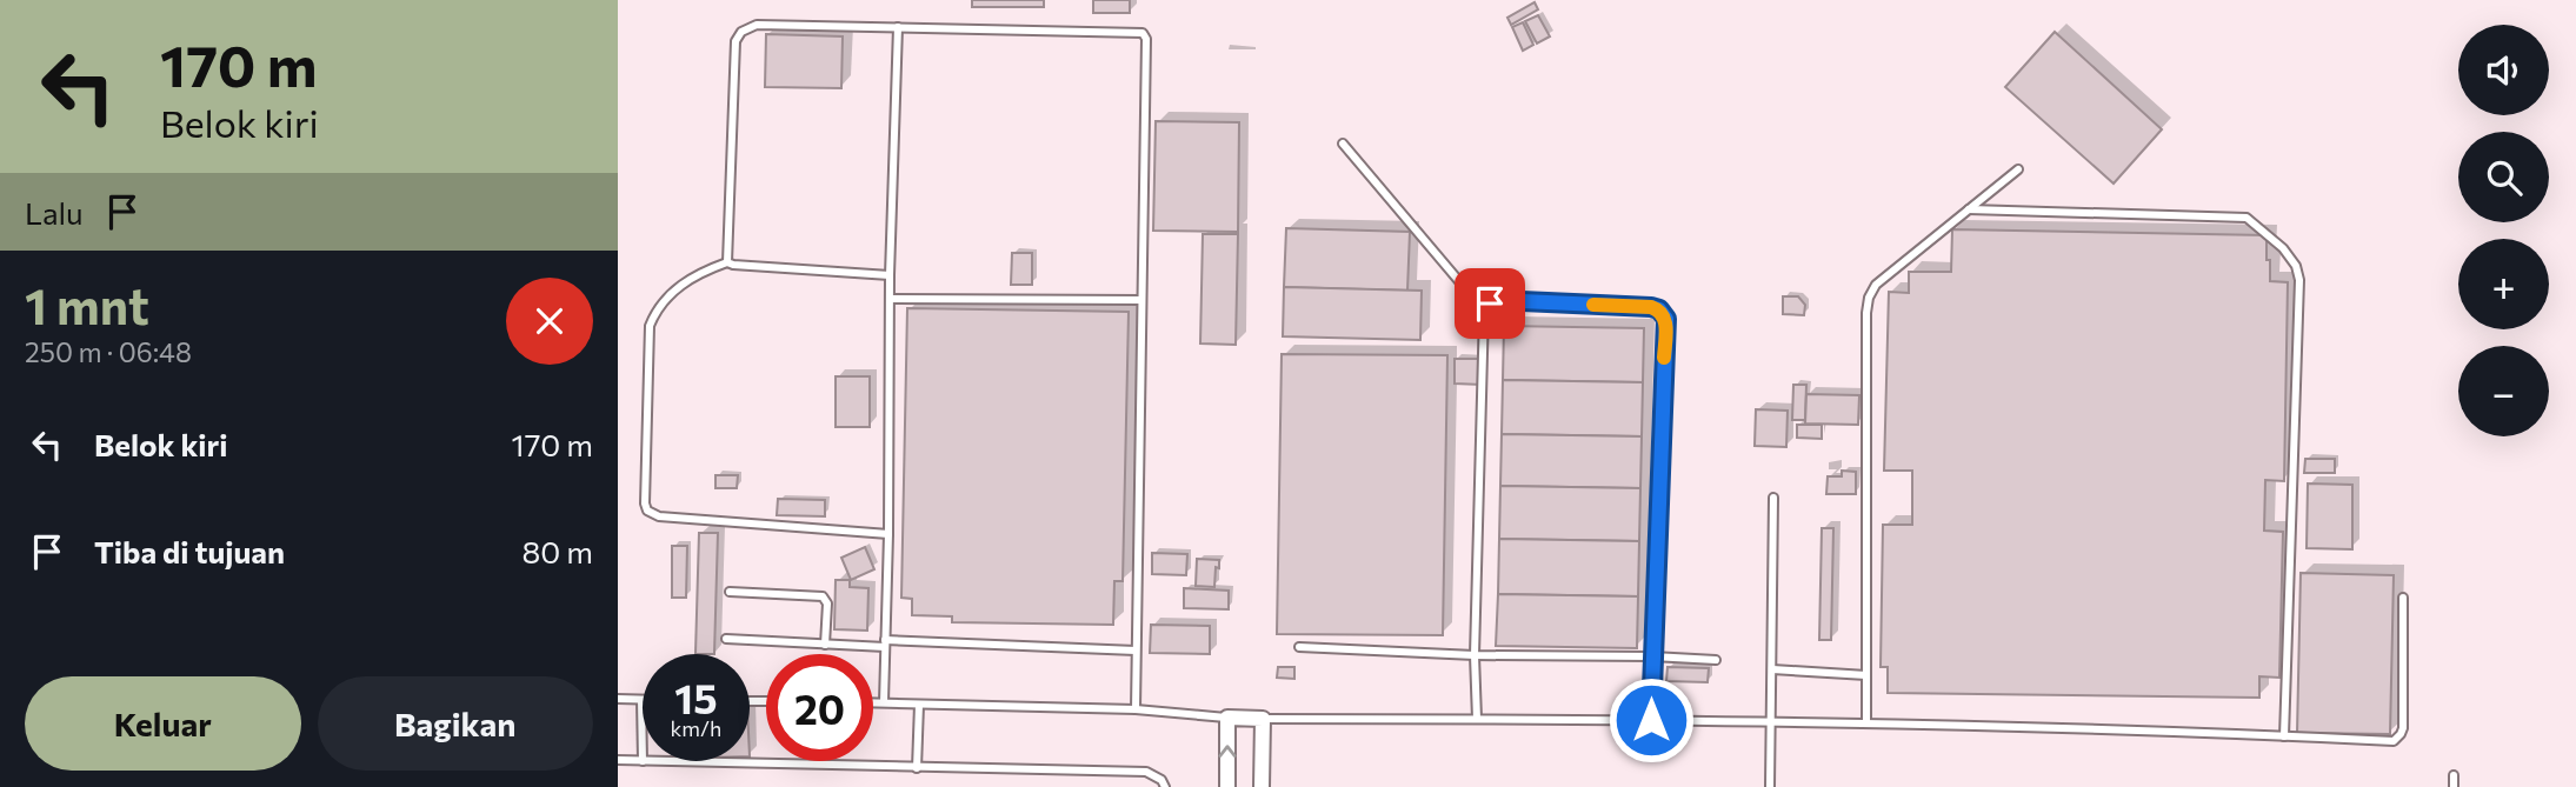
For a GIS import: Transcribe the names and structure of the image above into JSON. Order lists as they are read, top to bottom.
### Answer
{
  "page": {
    "turn": ["170 m", "Belok kiri"],
    "map_buttons": ["+", "−"],
    "then": "Lalu",
    "heading": ["1 mnt", "250 m · 06:48"],
    "list": [
      {
        "name": "Belok kiri",
        "value": "170 m"
      },
      {
        "name": "Tiba di tujuan",
        "value": "80 m"
      }
    ],
    "speed": "15 km/h",
    "limit": "20",
    "buttons": ["Keluar", "Bagikan"]
  }
}
